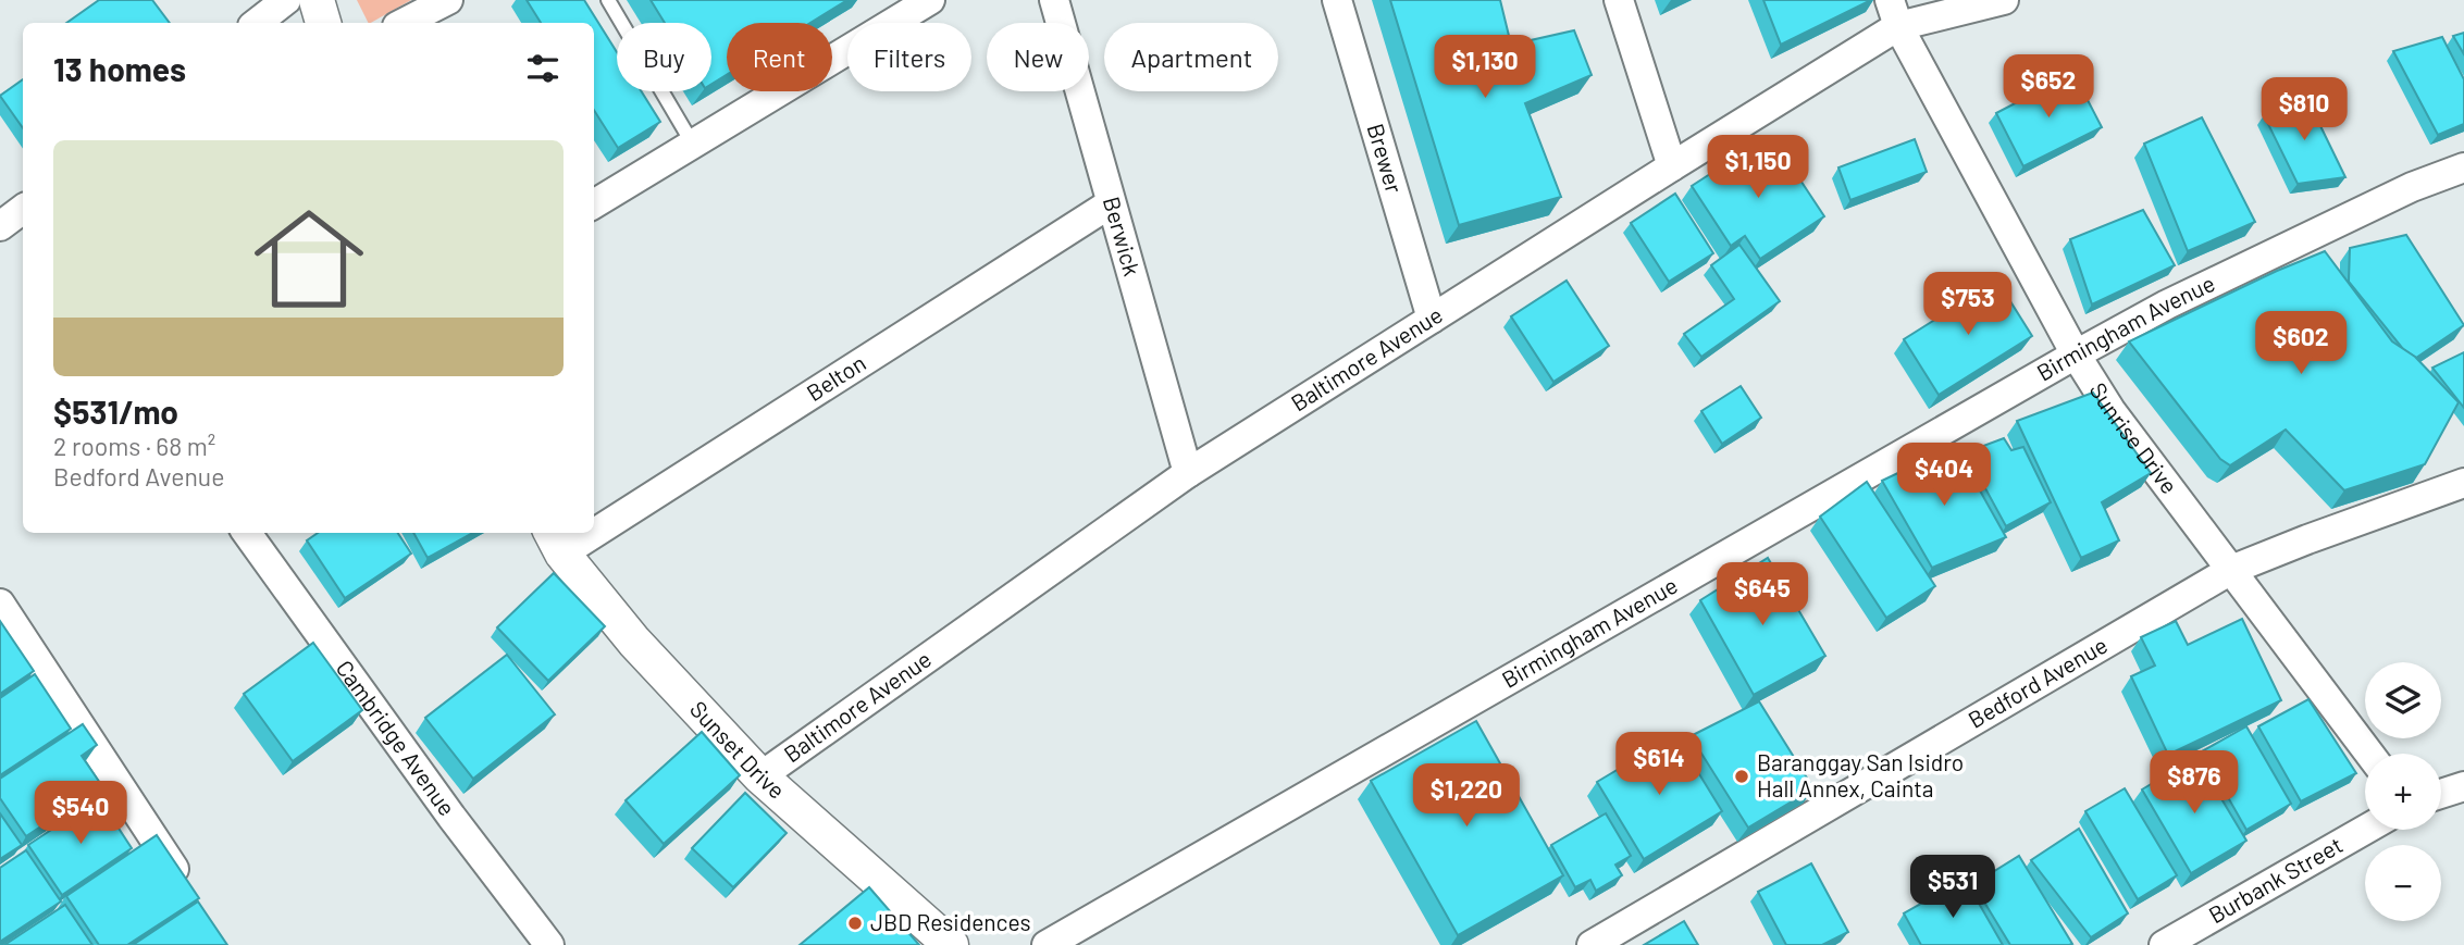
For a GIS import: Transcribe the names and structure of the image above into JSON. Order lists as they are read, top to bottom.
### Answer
{
  "streets": {
    "street": [
      "Brewer",
      "Berwick",
      "Birmingham Avenue",
      "Baltimore Avenue",
      "Belton",
      "Sunrise Drive",
      "Bedford Avenue",
      "Cambridge Avenue",
      "Sunset Drive",
      "Burbank Street"
    ]
  },
  "crossings": [
    ["Brewer", "Baltimore Avenue"],
    ["Berwick", "Baltimore Avenue"],
    ["Berwick", "Belton"],
    ["Birmingham Avenue", "Sunrise Drive"],
    ["Baltimore Avenue", "Sunrise Drive"],
    ["Baltimore Avenue", "Sunset Drive"],
    ["Sunrise Drive", "Bedford Avenue"]
  ],
  "places": ["Baranggay San Isidro Hall Annex, Cainta", "JBD Residences"],
  "page": {
    "chip": [
      "Buy",
      "Rent",
      "Filters",
      "New",
      "Apartment"
    ],
    "heading": "13 homes",
    "price": [
      "$1,130",
      "$652",
      "$810",
      "$1,150",
      "$753",
      "$602",
      "$404",
      "$645",
      "$614",
      "$876",
      "$1,220",
      "$540",
      "$531"
    ],
    "list": [
      {
        "name": "$531/mo",
        "note": "2 rooms · 68 m² · Bedford Avenue"
      }
    ],
    "map_buttons": ["+", "−"]
  }
}
